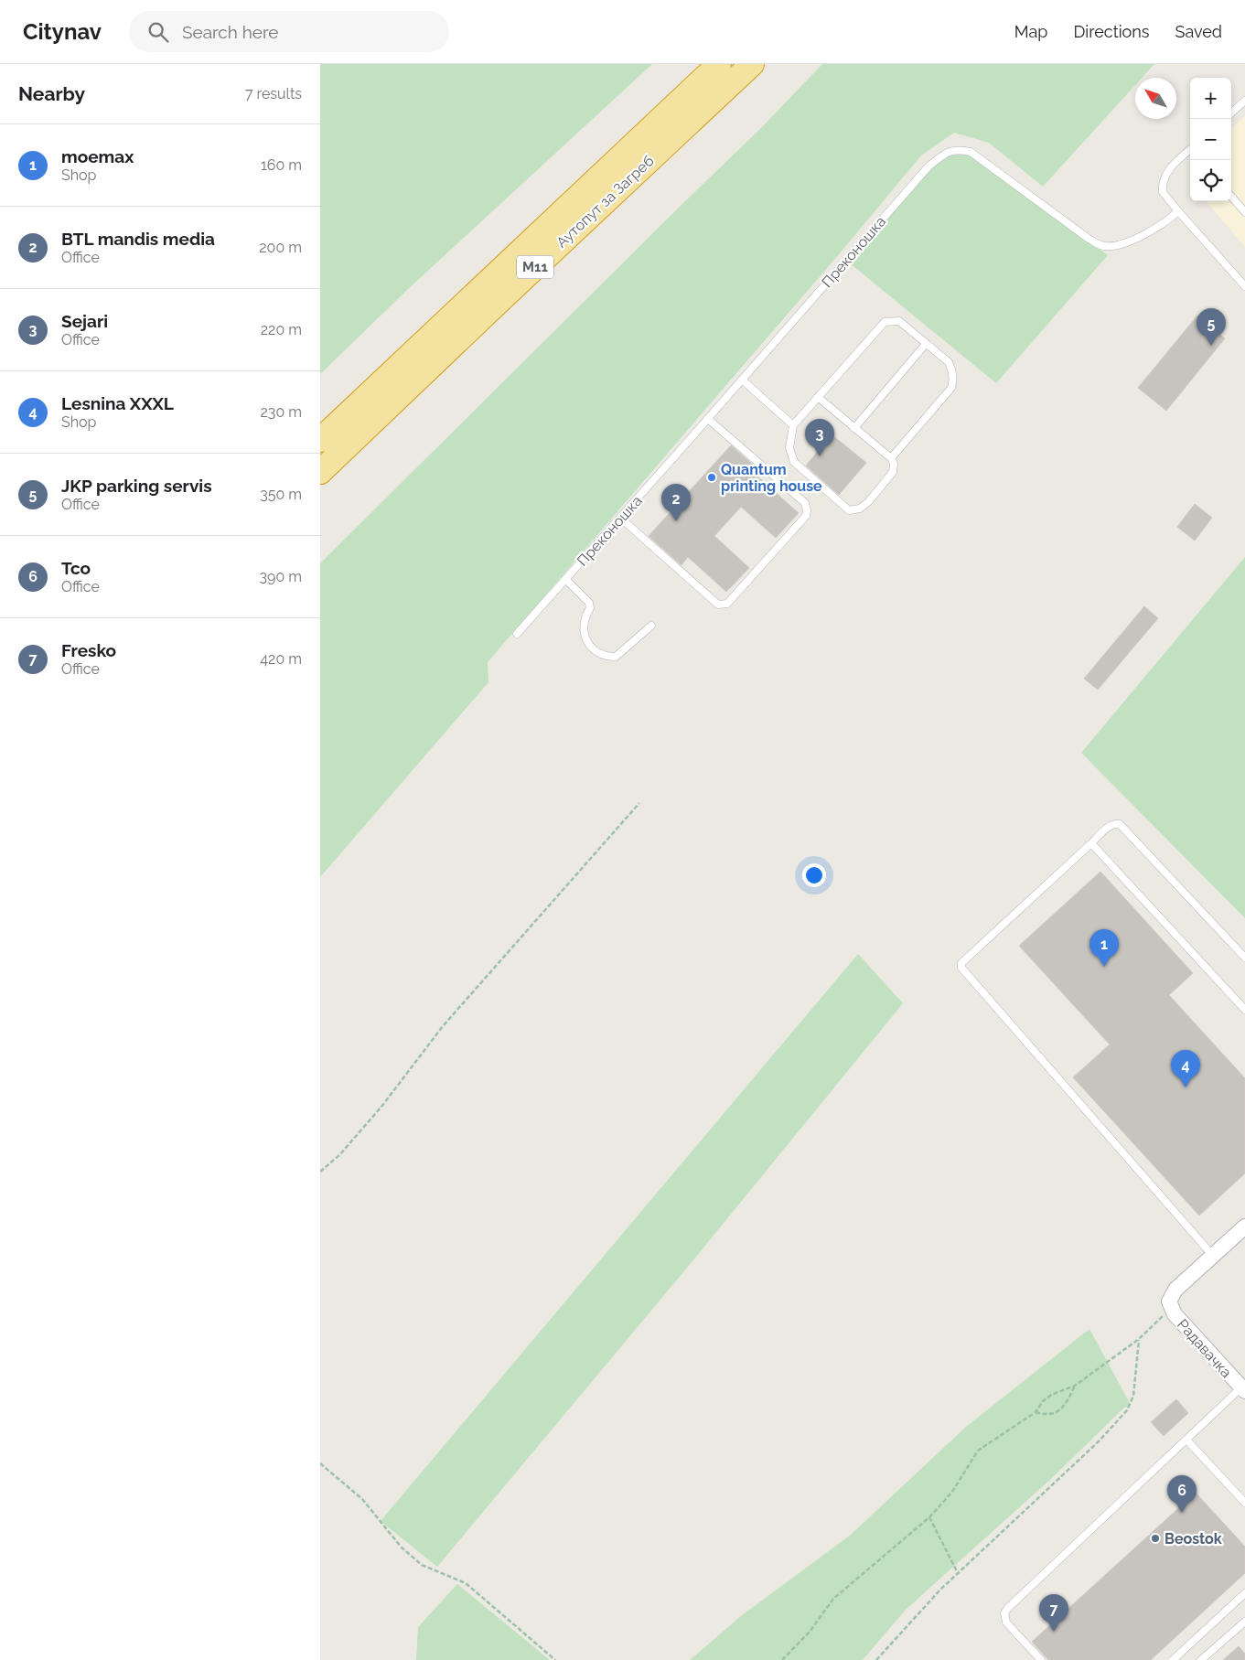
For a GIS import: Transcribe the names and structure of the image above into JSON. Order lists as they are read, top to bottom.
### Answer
{
  "streets": {
    "highway": ["Аутопут за Загреб", "M11"],
    "street": ["Радавачка"],
    "lane": ["Преконошка"]
  },
  "places": ["Quantum printing house", "Beostok"],
  "north": "top left",
  "page": {
    "header": "Citynav",
    "search": "Search here",
    "nav": ["Map", "Directions", "Saved"],
    "heading": ["Nearby", "7 results"],
    "map_buttons": ["+", "−"],
    "list": [
      {
        "mark": "1",
        "name": "moemax",
        "note": "Shop",
        "value": "160 m"
      },
      {
        "mark": "2",
        "name": "BTL mandis media",
        "note": "Office",
        "value": "200 m"
      },
      {
        "mark": "3",
        "name": "Sejari",
        "note": "Office",
        "value": "220 m"
      },
      {
        "mark": "4",
        "name": "Lesnina XXXL",
        "note": "Shop",
        "value": "230 m"
      },
      {
        "mark": "5",
        "name": "JKP parking servis",
        "note": "Office",
        "value": "350 m"
      },
      {
        "mark": "6",
        "name": "Tco",
        "note": "Office",
        "value": "390 m"
      },
      {
        "mark": "7",
        "name": "Fresko",
        "note": "Office",
        "value": "420 m"
      }
    ],
    "pins": [
      "5",
      "3",
      "2",
      "1",
      "4",
      "6",
      "7"
    ]
  }
}
